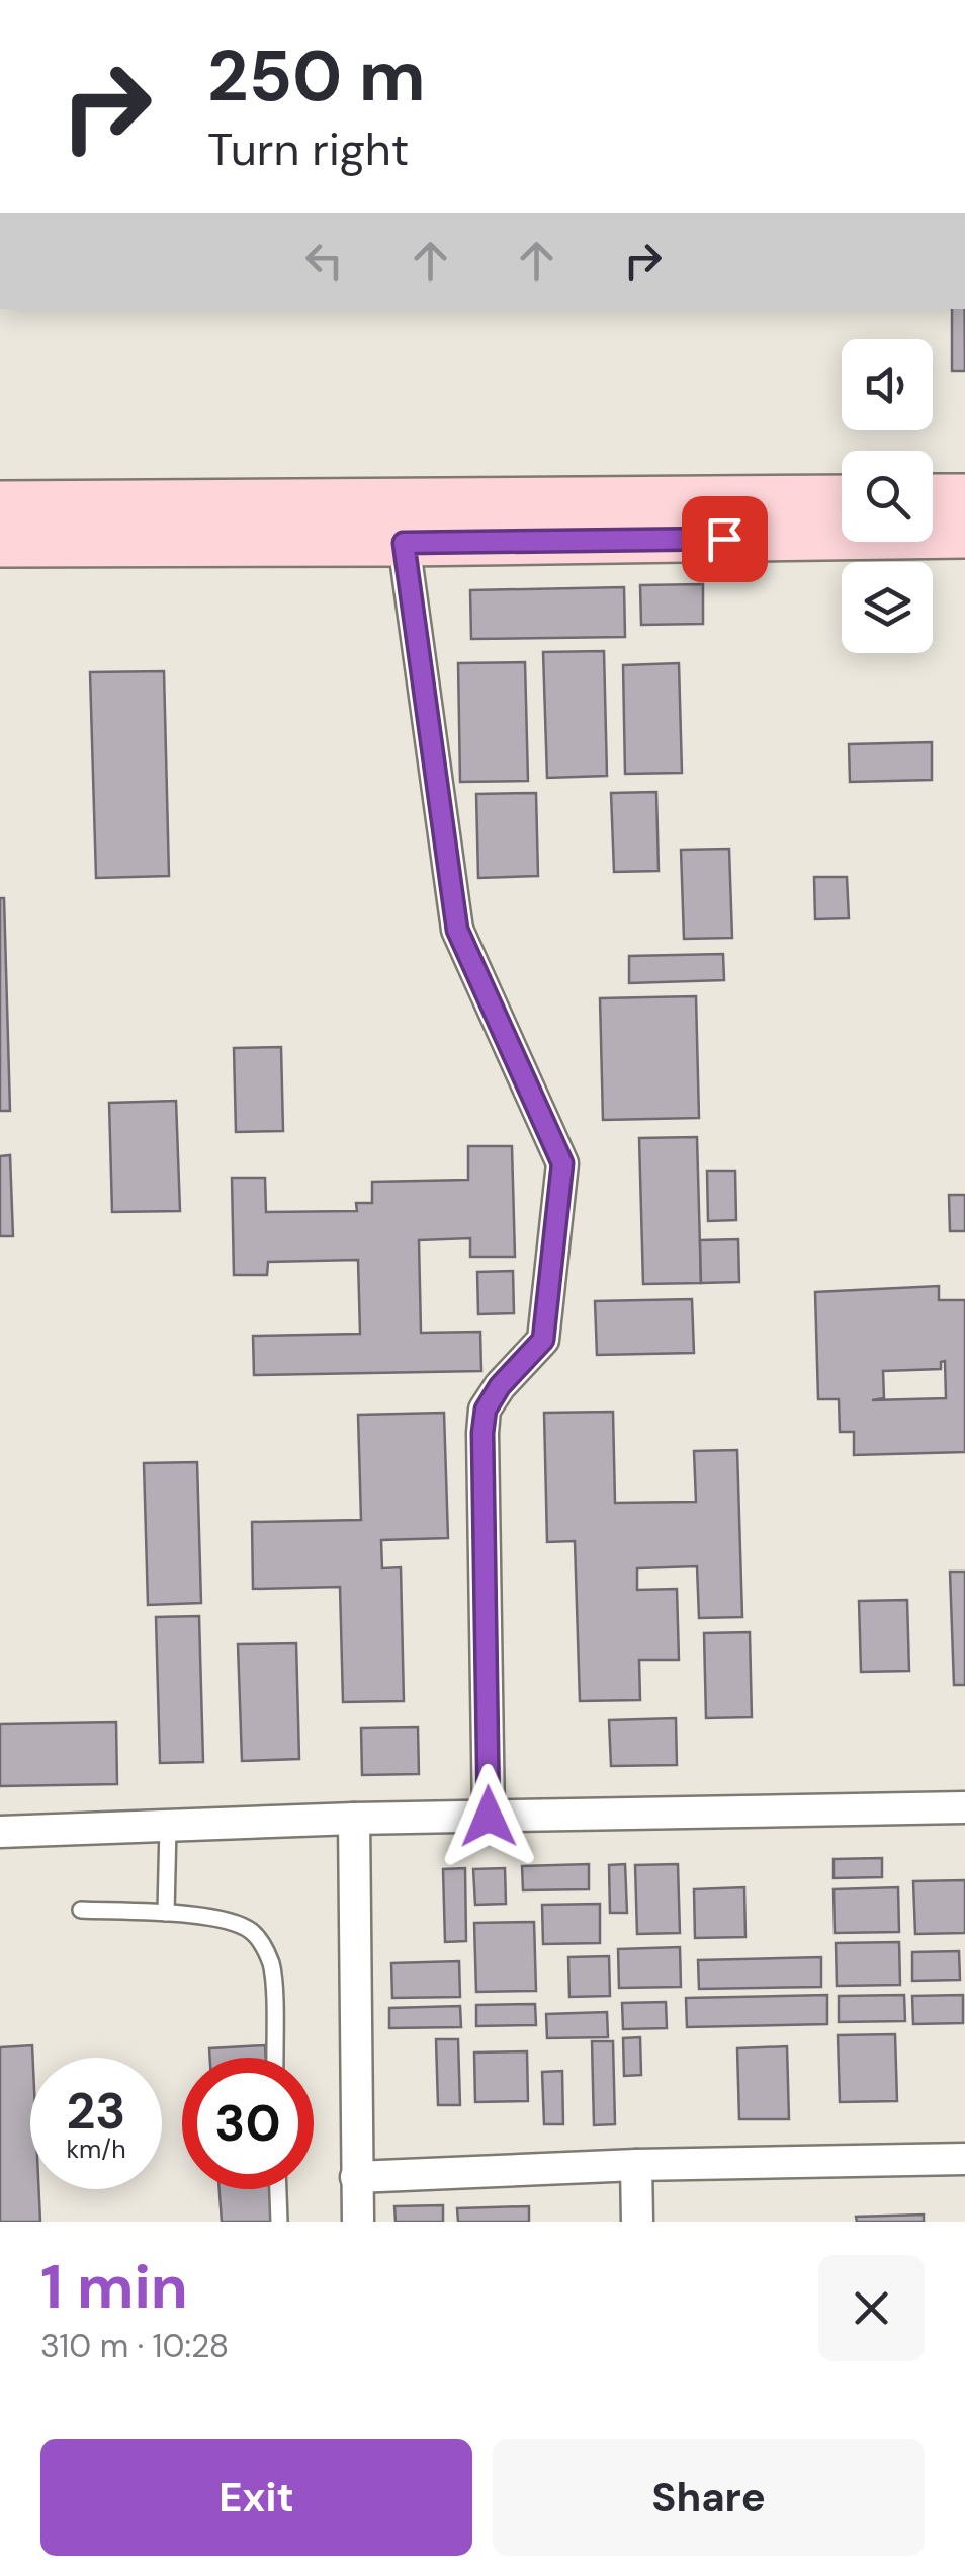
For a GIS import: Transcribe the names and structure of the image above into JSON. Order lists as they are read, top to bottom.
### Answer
{
  "page": {
    "turn": ["250 m", "Turn right"],
    "speed": "23 km/h",
    "limit": "30",
    "heading": ["1 min", "310 m · 10:28"],
    "buttons": ["Exit", "Share"]
  }
}
